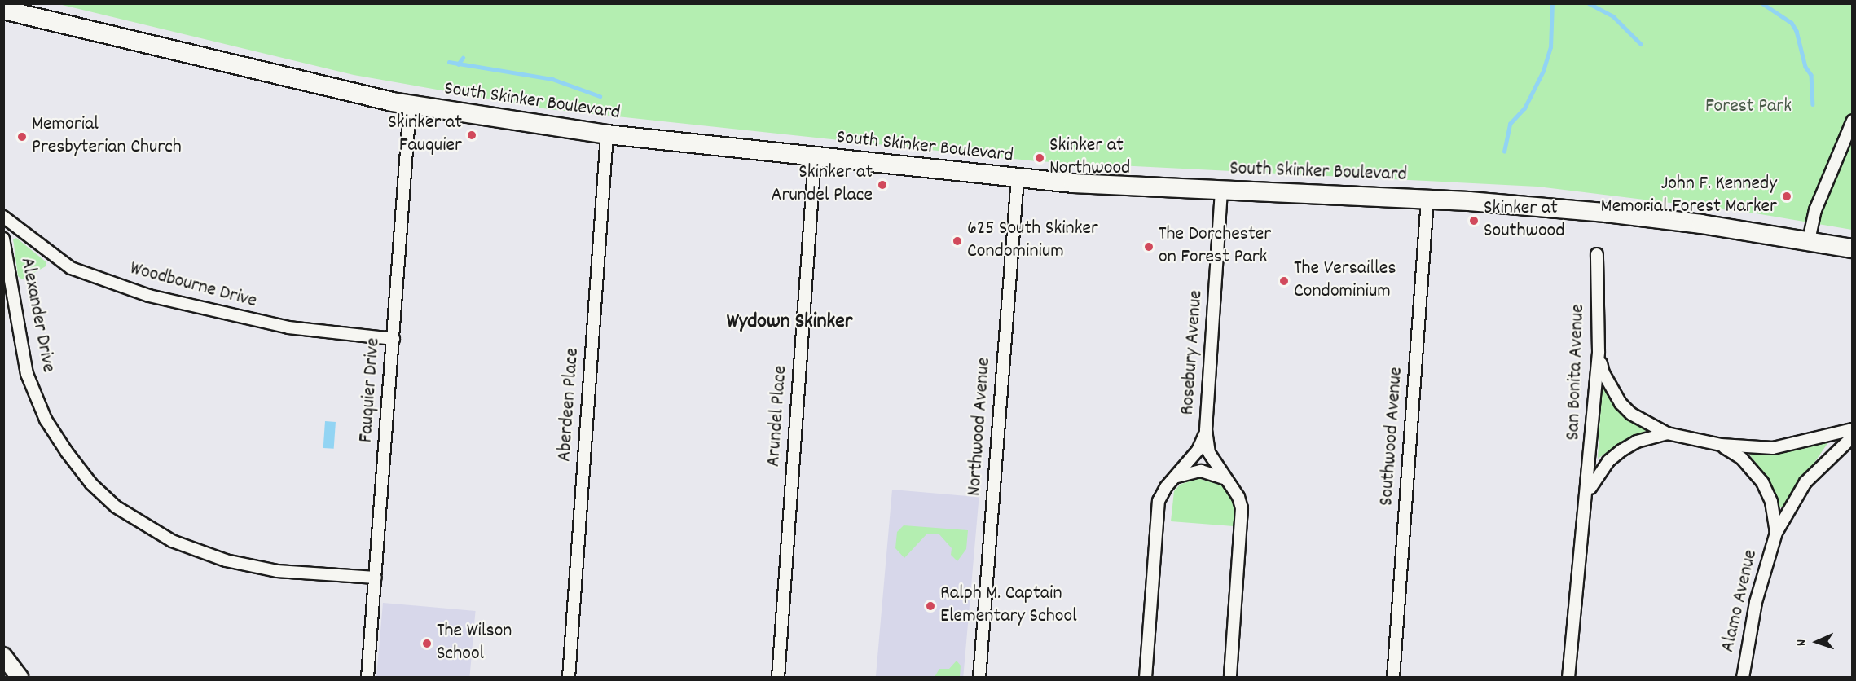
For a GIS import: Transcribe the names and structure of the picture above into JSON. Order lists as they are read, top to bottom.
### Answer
{
  "streets": {
    "main road": ["South Skinker Boulevard"],
    "street": [
      "Woodbourne Drive",
      "Alexander Drive",
      "Rosebury Avenue",
      "San Bonita Avenue",
      "Fauquier Drive",
      "Aberdeen Place",
      "Arundel Place",
      "Northwood Avenue",
      "Southwood Avenue",
      "Alamo Avenue"
    ]
  },
  "crossings": [
    ["South Skinker Boulevard", "Rosebury Avenue"],
    ["South Skinker Boulevard", "Fauquier Drive"],
    ["South Skinker Boulevard", "Aberdeen Place"],
    ["South Skinker Boulevard", "Arundel Place"],
    ["South Skinker Boulevard", "Northwood Avenue"],
    ["South Skinker Boulevard", "Southwood Avenue"],
    ["Woodbourne Drive", "Fauquier Drive"],
    ["Alexander Drive", "Fauquier Drive"]
  ],
  "districts": ["Wydown Skinker"],
  "parks": ["Forest Park"],
  "places": [
    "Skinker at Fauquier",
    "Memorial Presbyterian Church",
    "Skinker at Northwood",
    "Skinker at Arundel Place",
    "John F. Kennedy Memorial Forest Marker",
    "Skinker at Southwood",
    "625 South Skinker Condominium",
    "The Dorchester on Forest Park",
    "The Versailles Condominium",
    "Ralph M. Captain Elementary School",
    "The Wilson School"
  ],
  "north": "left"
}
